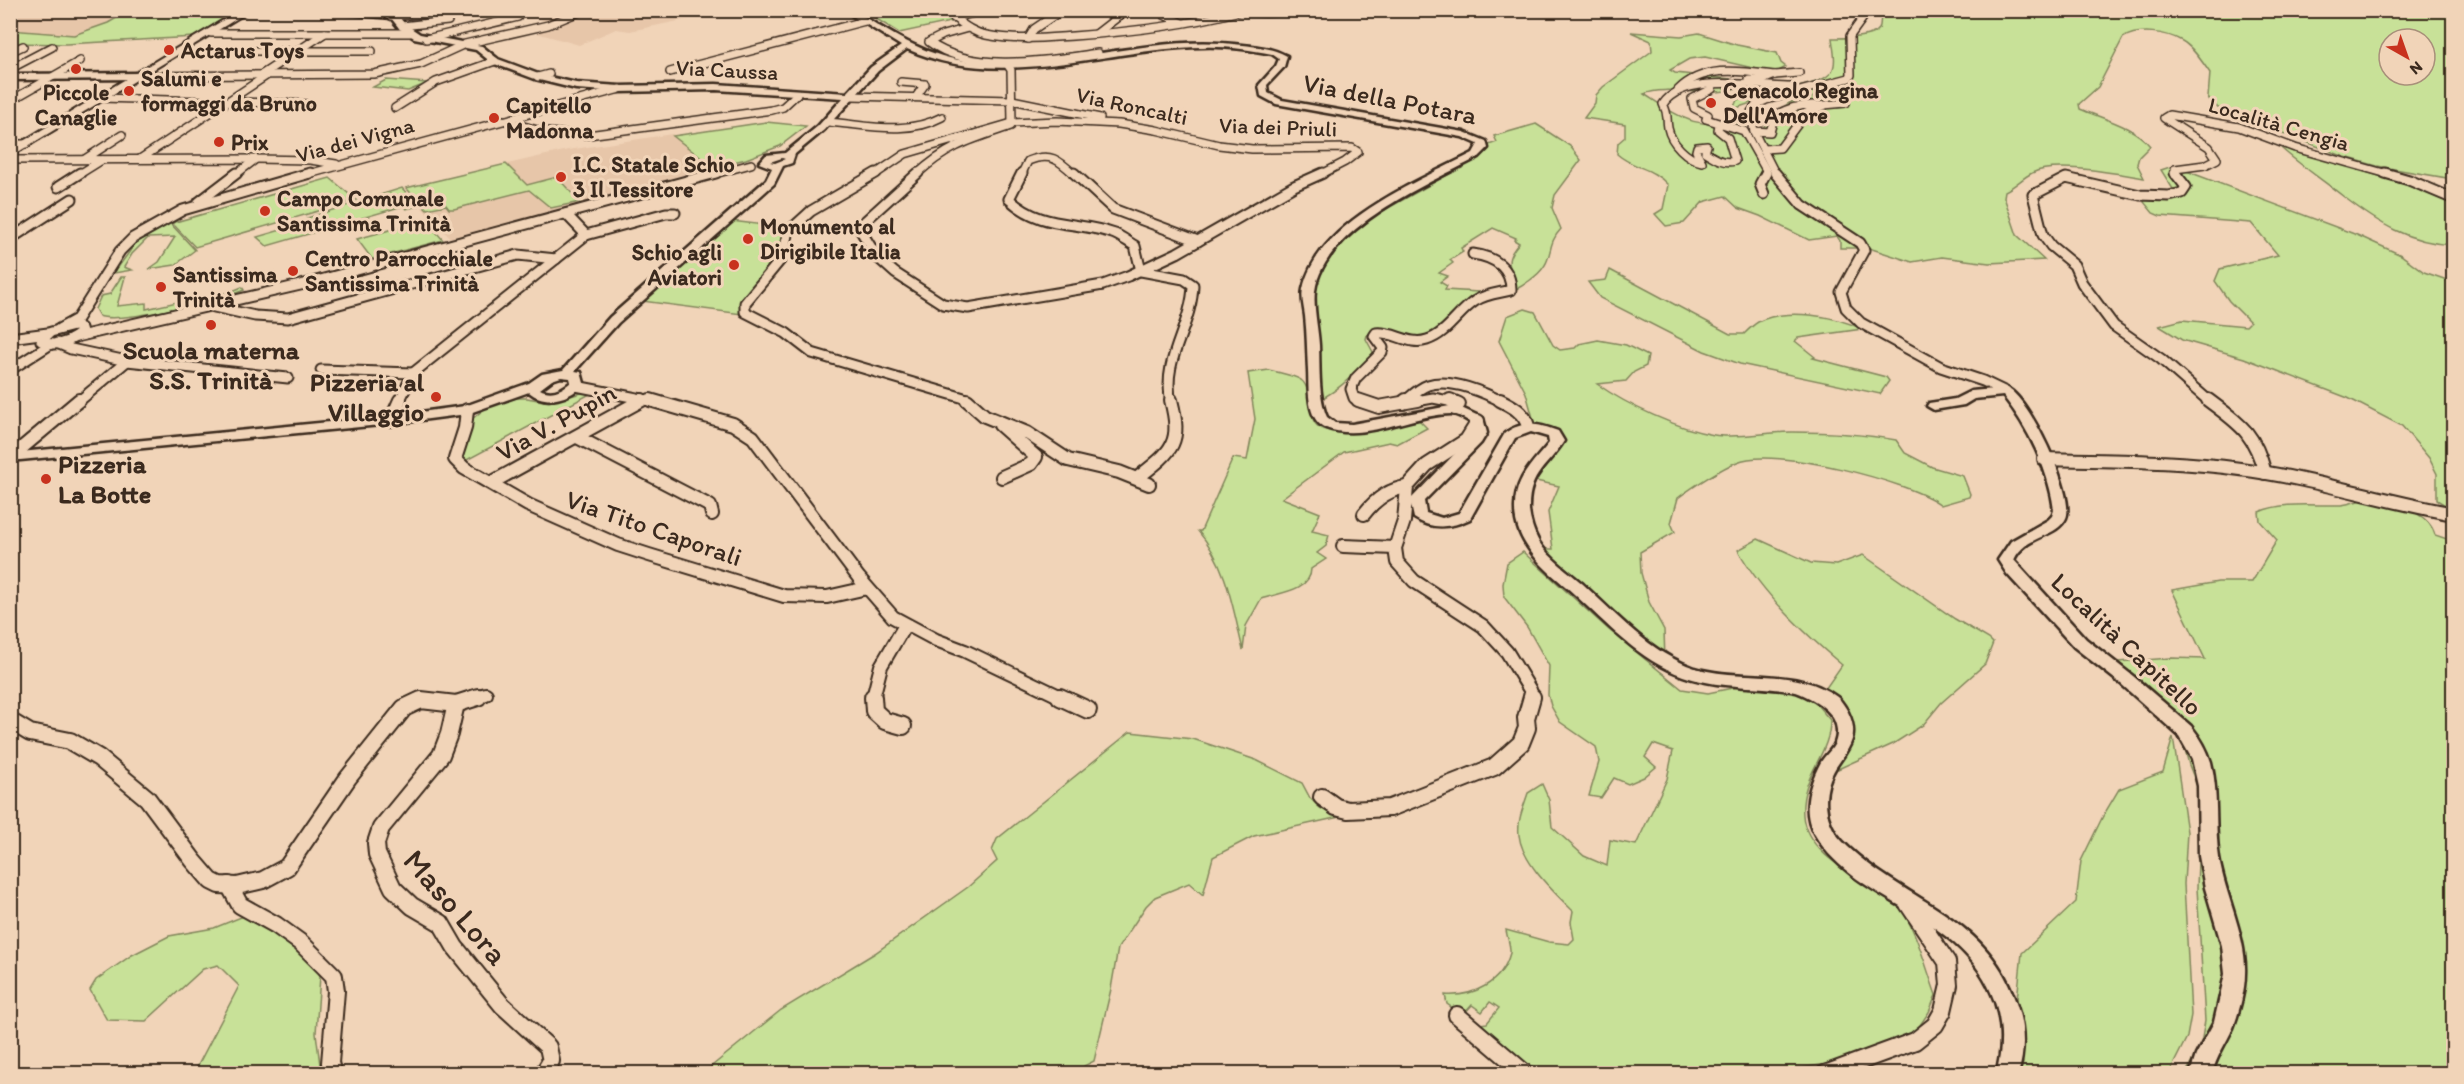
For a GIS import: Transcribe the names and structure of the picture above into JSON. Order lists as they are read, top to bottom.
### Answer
{
  "streets": {
    "street": [
      "Via Caussa",
      "Via della Potara",
      "Via Roncalti",
      "Località Cengia",
      "Via dei Priuli",
      "Via dei Vigna",
      "Via V. Pupin",
      "Via Tito Caporali",
      "Località Capitello",
      "Maso Lora"
    ]
  },
  "crossings": [
    ["Via Caussa", "Via Roncalti"],
    ["Via Caussa", "Via dei Vigna"],
    ["Via V. Pupin", "Via Tito Caporali"]
  ],
  "places": [
    "Actarus Toys",
    "Piccole Canaglie",
    "Salumi e formaggi da Bruno",
    "Cenacolo Regina Dell'Amore",
    "Capitello Madonna",
    "Prix",
    "I.C. Statale Schio 3 Il Tessitore",
    "Campo Comunale Santissima Trinità",
    "Monumento al Dirigibile Italia",
    "Schio agli Aviatori",
    "Centro Parrocchiale Santissima Trinità",
    "Santissima Trinità",
    "Scuola materna S.S. Trinità",
    "Pizzeria al Villaggio",
    "Pizzeria La Botte"
  ],
  "north": "bottom right"
}
